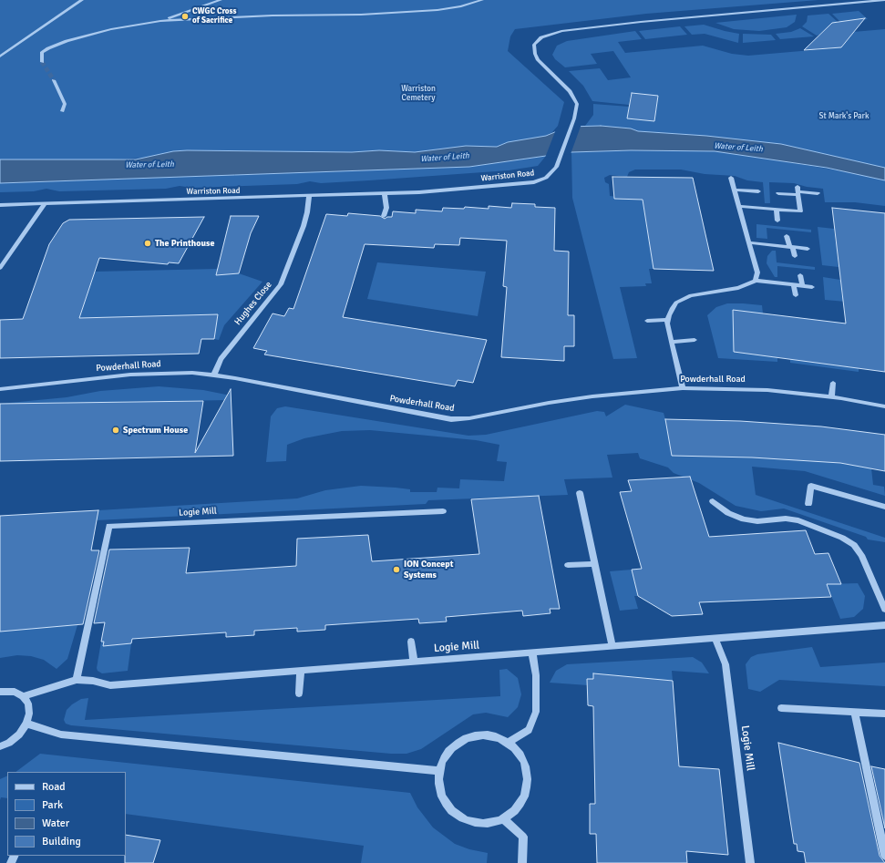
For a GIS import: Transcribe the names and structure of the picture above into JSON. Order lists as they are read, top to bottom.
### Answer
{
  "streets": {
    "street": [
      "Warriston Road",
      "Hughes Close",
      "Powderhall Road",
      "Logie Mill"
    ]
  },
  "crossings": [
    ["Warriston Road", "Hughes Close"],
    ["Hughes Close", "Powderhall Road"]
  ],
  "water": ["Water of Leith"],
  "parks": ["Warriston Cemetery", "St Mark's Park"],
  "places": [
    "CWGC Cross of Sacrifice",
    "The Printhouse",
    "Spectrum House",
    "ION Concept Systems"
  ],
  "legend": [
    "Road",
    "Park",
    "Water",
    "Building"
  ]
}
